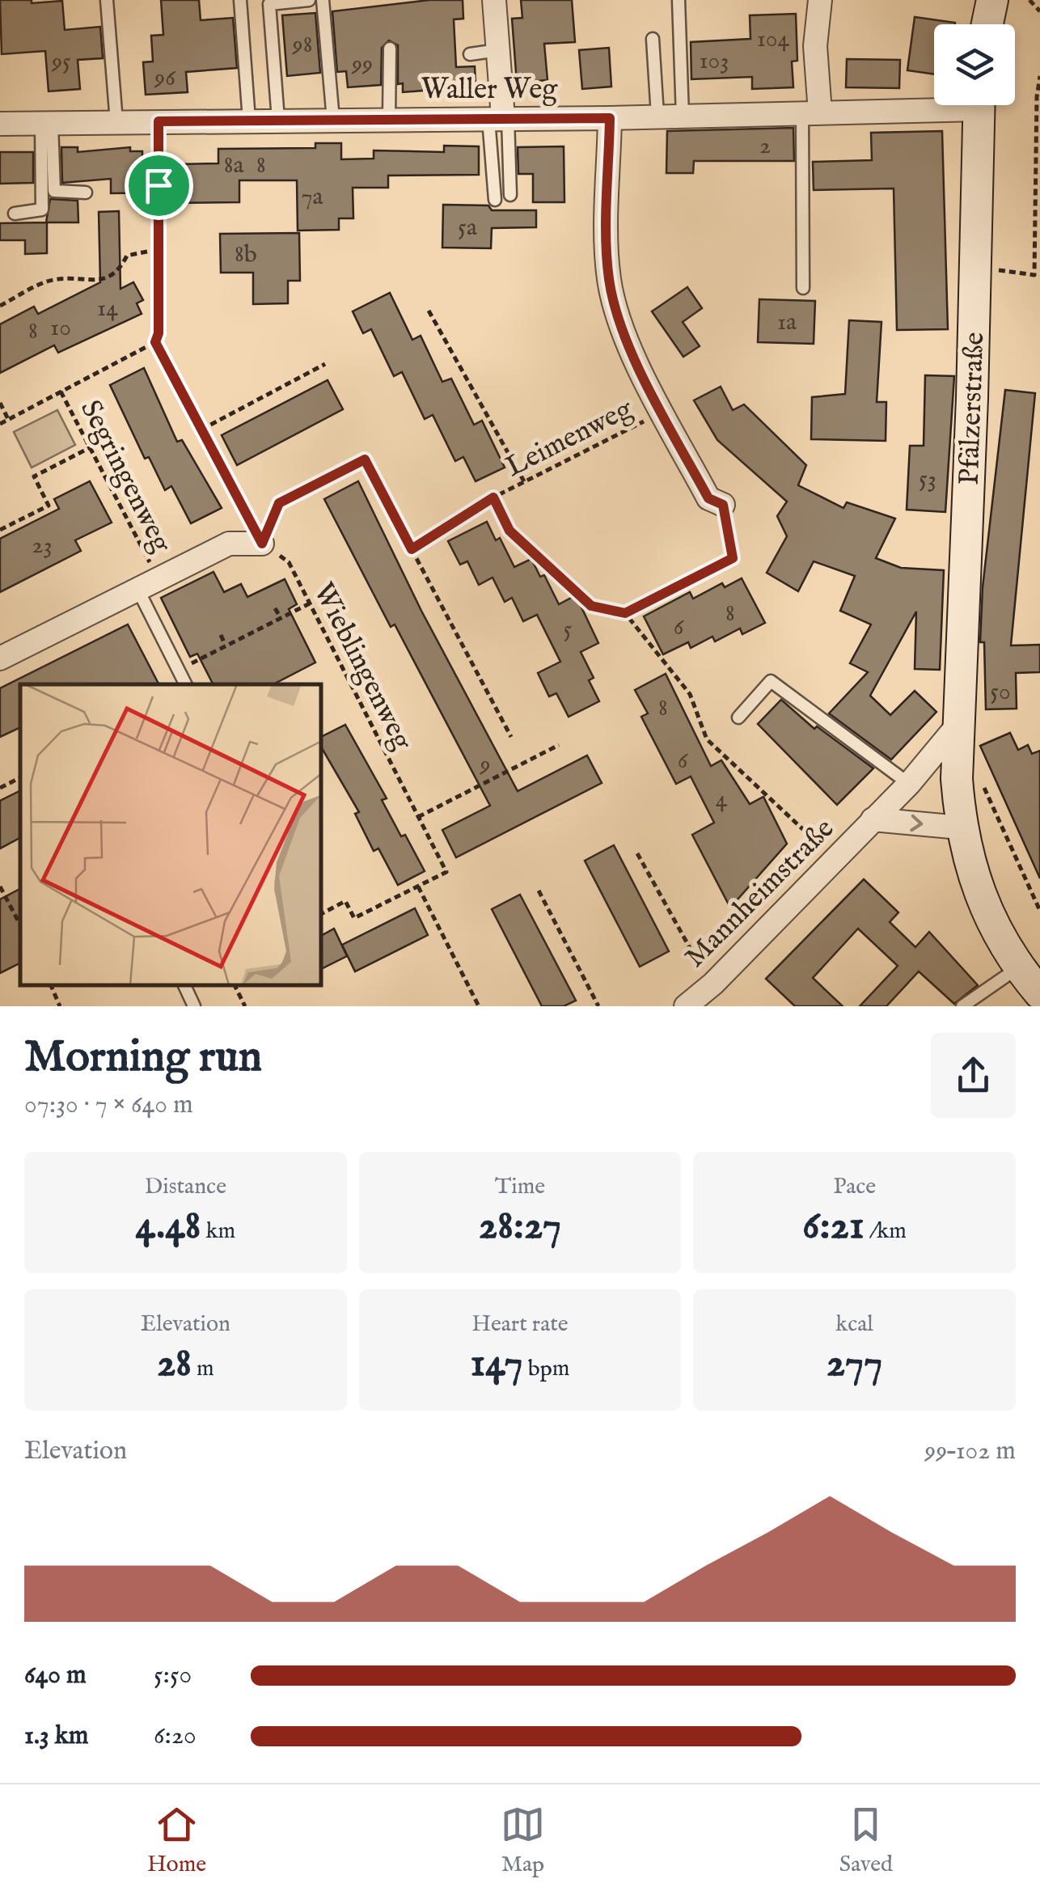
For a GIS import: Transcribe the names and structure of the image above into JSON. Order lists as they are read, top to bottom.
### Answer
{
  "streets": {
    "street": ["Waller Weg", "Pfälzerstraße", "Mannheimstraße"],
    "path": ["Leimenweg", "Segringenweg", "Wieblingenweg"]
  },
  "crossings": [
    ["Pfälzerstraße", "Mannheimstraße"]
  ],
  "house_numbers": [
    "104",
    "98",
    "103",
    "95",
    "99",
    "96",
    "2",
    "8a",
    "8",
    "7a",
    "5a",
    "8b",
    "14",
    "1a",
    "10",
    "8",
    "53",
    "23",
    "8",
    "6",
    "5",
    "50",
    "8",
    "6",
    "9",
    "4"
  ],
  "page": {
    "heading": ["Morning run", "07:30 · 7 × 640 m"],
    "stats": [
      ["Distance", "4.48 km"],
      ["Time", "28:27"],
      ["Pace", "6:21 /km"],
      ["Elevation", "28 m"],
      ["Heart rate", "147 bpm"],
      ["kcal", "277"]
    ],
    "chart": ["Elevation", "99–102 m"],
    "list": [
      {
        "name": "640 m",
        "note": "5:50"
      },
      {
        "name": "1.3 km",
        "note": "6:20"
      }
    ],
    "tabs": ["Home", "Map", "Saved"]
  }
}
